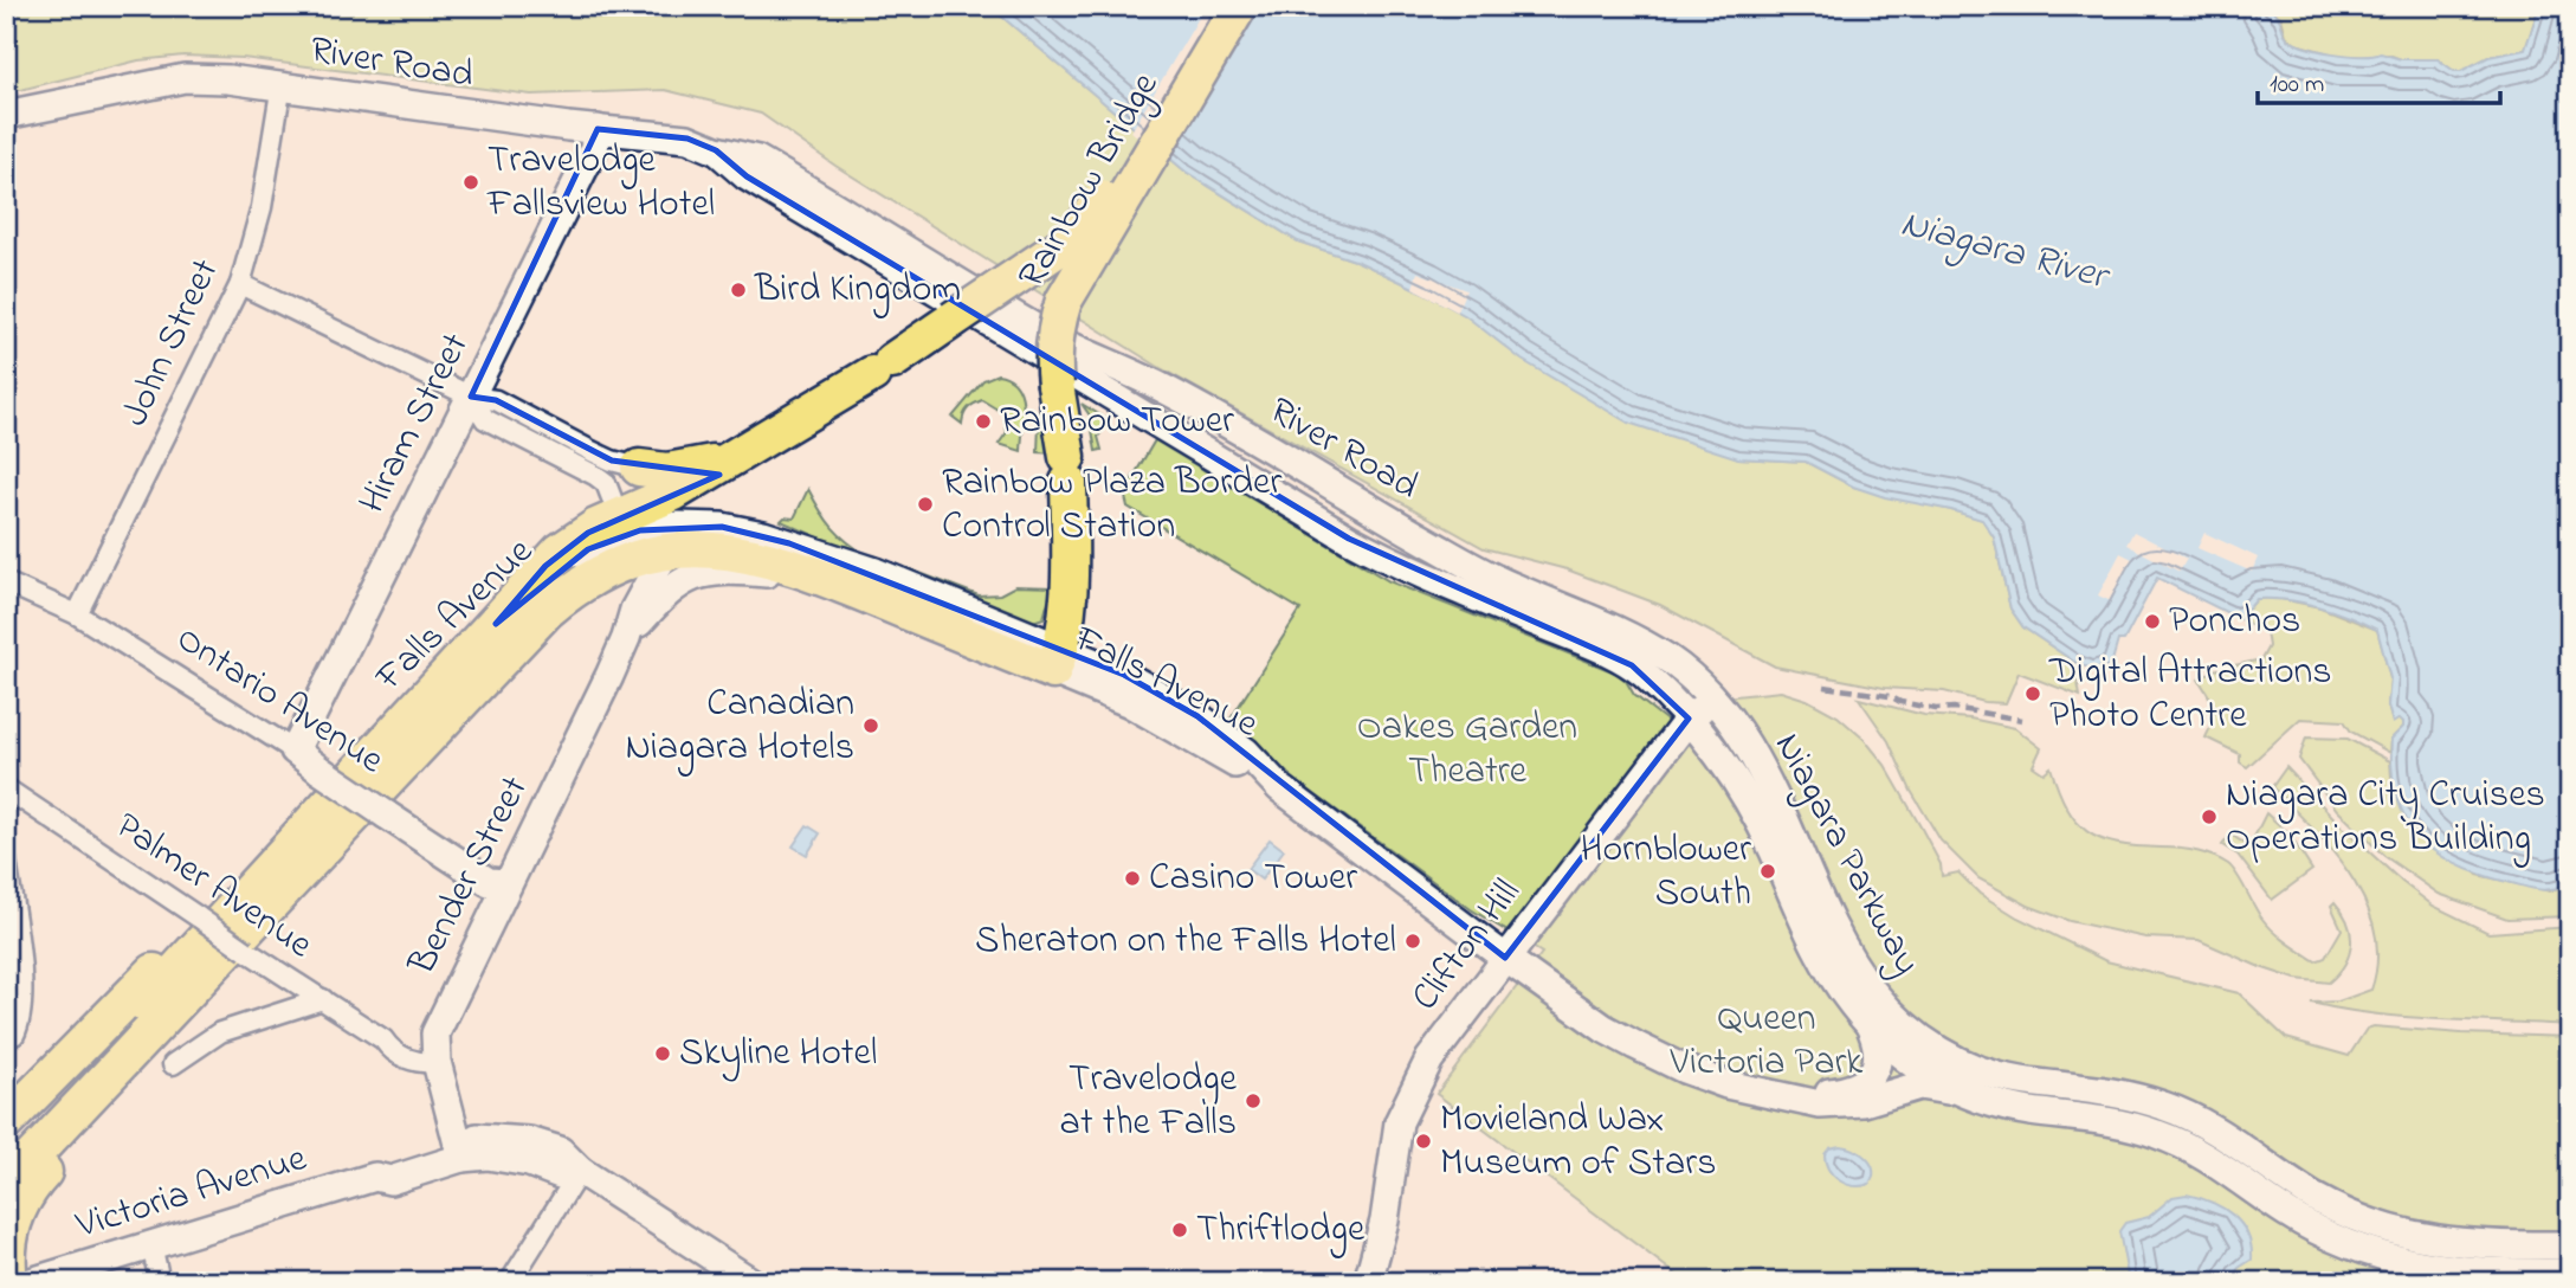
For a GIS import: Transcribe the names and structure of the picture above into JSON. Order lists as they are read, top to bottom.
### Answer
{
  "streets": {
    "highway": ["Rainbow Bridge", "Falls Avenue"],
    "main road": [
      "River Road",
      "Hiram Street",
      "Ontario Avenue",
      "Niagara Parkway",
      "Bender Street",
      "Clifton Hill",
      "Victoria Avenue"
    ],
    "street": ["John Street", "Palmer Avenue"]
  },
  "crossings": [
    ["River Road", "John Street"],
    ["River Road", "Hiram Street"],
    ["River Road", "Niagara Parkway"],
    ["River Road", "Clifton Hill"],
    ["Rainbow Bridge", "Falls Avenue"],
    ["John Street", "Ontario Avenue"],
    ["Hiram Street", "Ontario Avenue"],
    ["Falls Avenue", "Niagara Parkway"],
    ["Falls Avenue", "Bender Street"],
    ["Falls Avenue", "Palmer Avenue"],
    ["Falls Avenue", "Clifton Hill"],
    ["Ontario Avenue", "Bender Street"],
    ["Niagara Parkway", "Clifton Hill"],
    ["Bender Street", "Palmer Avenue"],
    ["Bender Street", "Victoria Avenue"]
  ],
  "water": ["Niagara River"],
  "parks": ["Oakes Garden Theatre", "Queen Victoria Park"],
  "places": [
    "Travelodge Fallsview Hotel",
    "Bird Kingdom",
    "Rainbow Tower",
    "Rainbow Plaza Border Control Station",
    "Ponchos",
    "Digital Attractions Photo Centre",
    "Canadian Niagara Hotels",
    "Niagara City Cruises Operations Building",
    "Hornblower South",
    "Casino Tower",
    "Sheraton on the Falls Hotel",
    "Skyline Hotel",
    "Travelodge at the Falls",
    "Movieland Wax Museum of Stars",
    "Thriftlodge"
  ],
  "scale_bar": "100 m"
}
